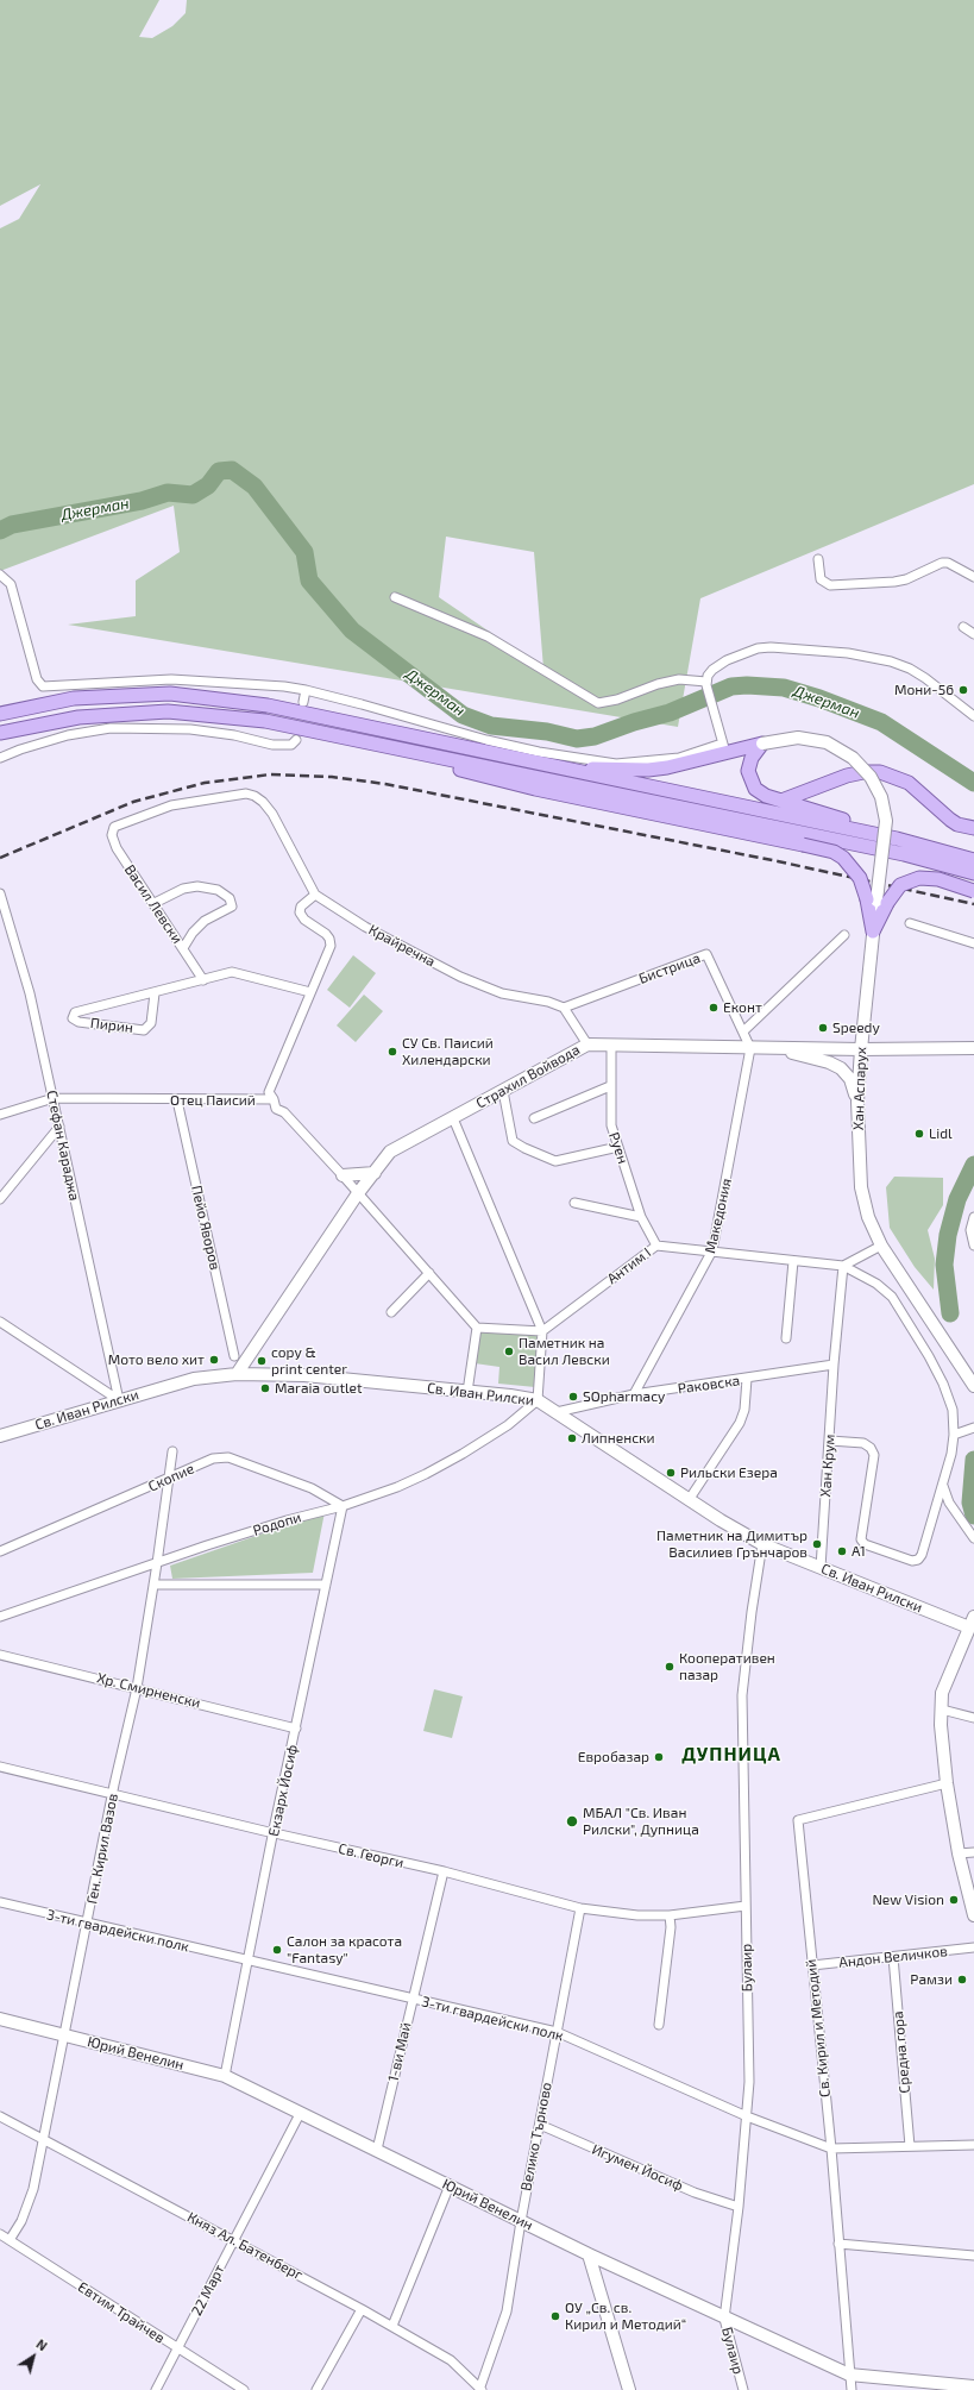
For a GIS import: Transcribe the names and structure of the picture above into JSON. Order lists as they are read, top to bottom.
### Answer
{
  "streets": {
    "street": [
      "Васил Левски",
      "Крайречна",
      "Бистрица",
      "Пирин",
      "Страхил Войвода",
      "Хан Аспарух",
      "Отец Паисий",
      "Стефан Караджа",
      "Руен",
      "Македония",
      "Пейо Яворов",
      "Антим I",
      "Раковска",
      "Св. Иван Рилски",
      "Хан Крум",
      "Скопие",
      "Родопи",
      "Хр. Смирненски",
      "Екзарх Йосиф",
      "Ген. Кирил Вазов",
      "Св. Георги",
      "3-ти гвардейски полк",
      "Андон Величков",
      "Булаир",
      "Св. Кирил и Методий",
      "1-ви Май",
      "Средна гора",
      "Юрий Венелин",
      "Велико Търново",
      "Игумен Йосиф",
      "Княз Ал. Батенберг",
      "22 Март",
      "Евтим Трайчев"
    ]
  },
  "crossings": [
    ["Васил Левски", "Крайречна"],
    ["Васил Левски", "Пирин"],
    ["Крайречна", "Бистрица"],
    ["Крайречна", "Отец Паисий"],
    ["Бистрица", "Страхил Войвода"],
    ["Бистрица", "Македония"],
    ["Пирин", "Отец Паисий"],
    ["Страхил Войвода", "Хан Аспарух"],
    ["Страхил Войвода", "Руен"],
    ["Страхил Войвода", "Македония"],
    ["Страхил Войвода", "Св. Иван Рилски"],
    ["Отец Паисий", "Стефан Караджа"],
    ["Отец Паисий", "Пейо Яворов"],
    ["Стефан Караджа", "Св. Иван Рилски"],
    ["Руен", "Антим I"],
    ["Македония", "Антим I"],
    ["Македония", "Раковска"],
    ["Антим I", "Хан Крум"],
    ["Раковска", "Св. Иван Рилски"],
    ["Раковска", "Хан Крум"],
    ["Св. Иван Рилски", "Хан Крум"],
    ["Св. Иван Рилски", "Родопи"],
    ["Св. Иван Рилски", "Булаир"],
    ["Скопие", "Родопи"],
    ["Скопие", "Екзарх Йосиф"],
    ["Скопие", "Ген. Кирил Вазов"],
    ["Родопи", "Екзарх Йосиф"],
    ["Родопи", "Ген. Кирил Вазов"],
    ["Хр. Смирненски", "Екзарх Йосиф"],
    ["Хр. Смирненски", "Ген. Кирил Вазов"],
    ["Екзарх Йосиф", "Св. Георги"],
    ["Екзарх Йосиф", "3-ти гвардейски полк"],
    ["Екзарх Йосиф", "Юрий Венелин"],
    ["Ген. Кирил Вазов", "Св. Георги"],
    ["Ген. Кирил Вазов", "3-ти гвардейски полк"],
    ["Ген. Кирил Вазов", "Юрий Венелин"],
    ["Ген. Кирил Вазов", "Княз Ал. Батенберг"],
    ["Ген. Кирил Вазов", "Евтим Трайчев"],
    ["Св. Георги", "Булаир"],
    ["Св. Георги", "1-ви Май"],
    ["Св. Георги", "Велико Търново"],
    ["3-ти гвардейски полк", "Булаир"],
    ["3-ти гвардейски полк", "Св. Кирил и Методий"],
    ["3-ти гвардейски полк", "1-ви Май"],
    ["3-ти гвардейски полк", "Средна гора"],
    ["3-ти гвардейски полк", "Велико Търново"],
    ["Андон Величков", "Св. Кирил и Методий"],
    ["Андон Величков", "Средна гора"],
    ["Булаир", "Юрий Венелин"],
    ["Булаир", "Игумен Йосиф"],
    ["Св. Кирил и Методий", "Юрий Венелин"],
    ["1-ви Май", "Юрий Венелин"],
    ["Юрий Венелин", "Велико Търново"],
    ["Юрий Венелин", "22 Март"],
    ["Велико Търново", "Игумен Йосиф"],
    ["Велико Търново", "Княз Ал. Батенберг"],
    ["Княз Ал. Батенберг", "22 Март"],
    ["22 Март", "Евтим Трайчев"]
  ],
  "districts": ["ДУПНИЦА"],
  "water": ["Джерман"],
  "places": [
    "Мони-56",
    "Еконт",
    "Speedy",
    "СУ Св. Паисий Хилендарски",
    "Lidl",
    "Паметник на Васил Левски",
    "Мото вело хит",
    "copy & print center",
    "Maraia outlet",
    "SOpharmacy",
    "Липненски",
    "Рильски Езера",
    "Паметник на Димитър Василиев Грънчаров",
    "A1",
    "Кооперативен пазар",
    "Евробазар",
    "МБАЛ \"Св. Иван Рилски\", Дупница",
    "New Vision",
    "Салон за красота \"Fantasy\"",
    "Рамзи",
    "ОУ „Св. св. Кирил и Методий“"
  ],
  "north": "top right"
}
